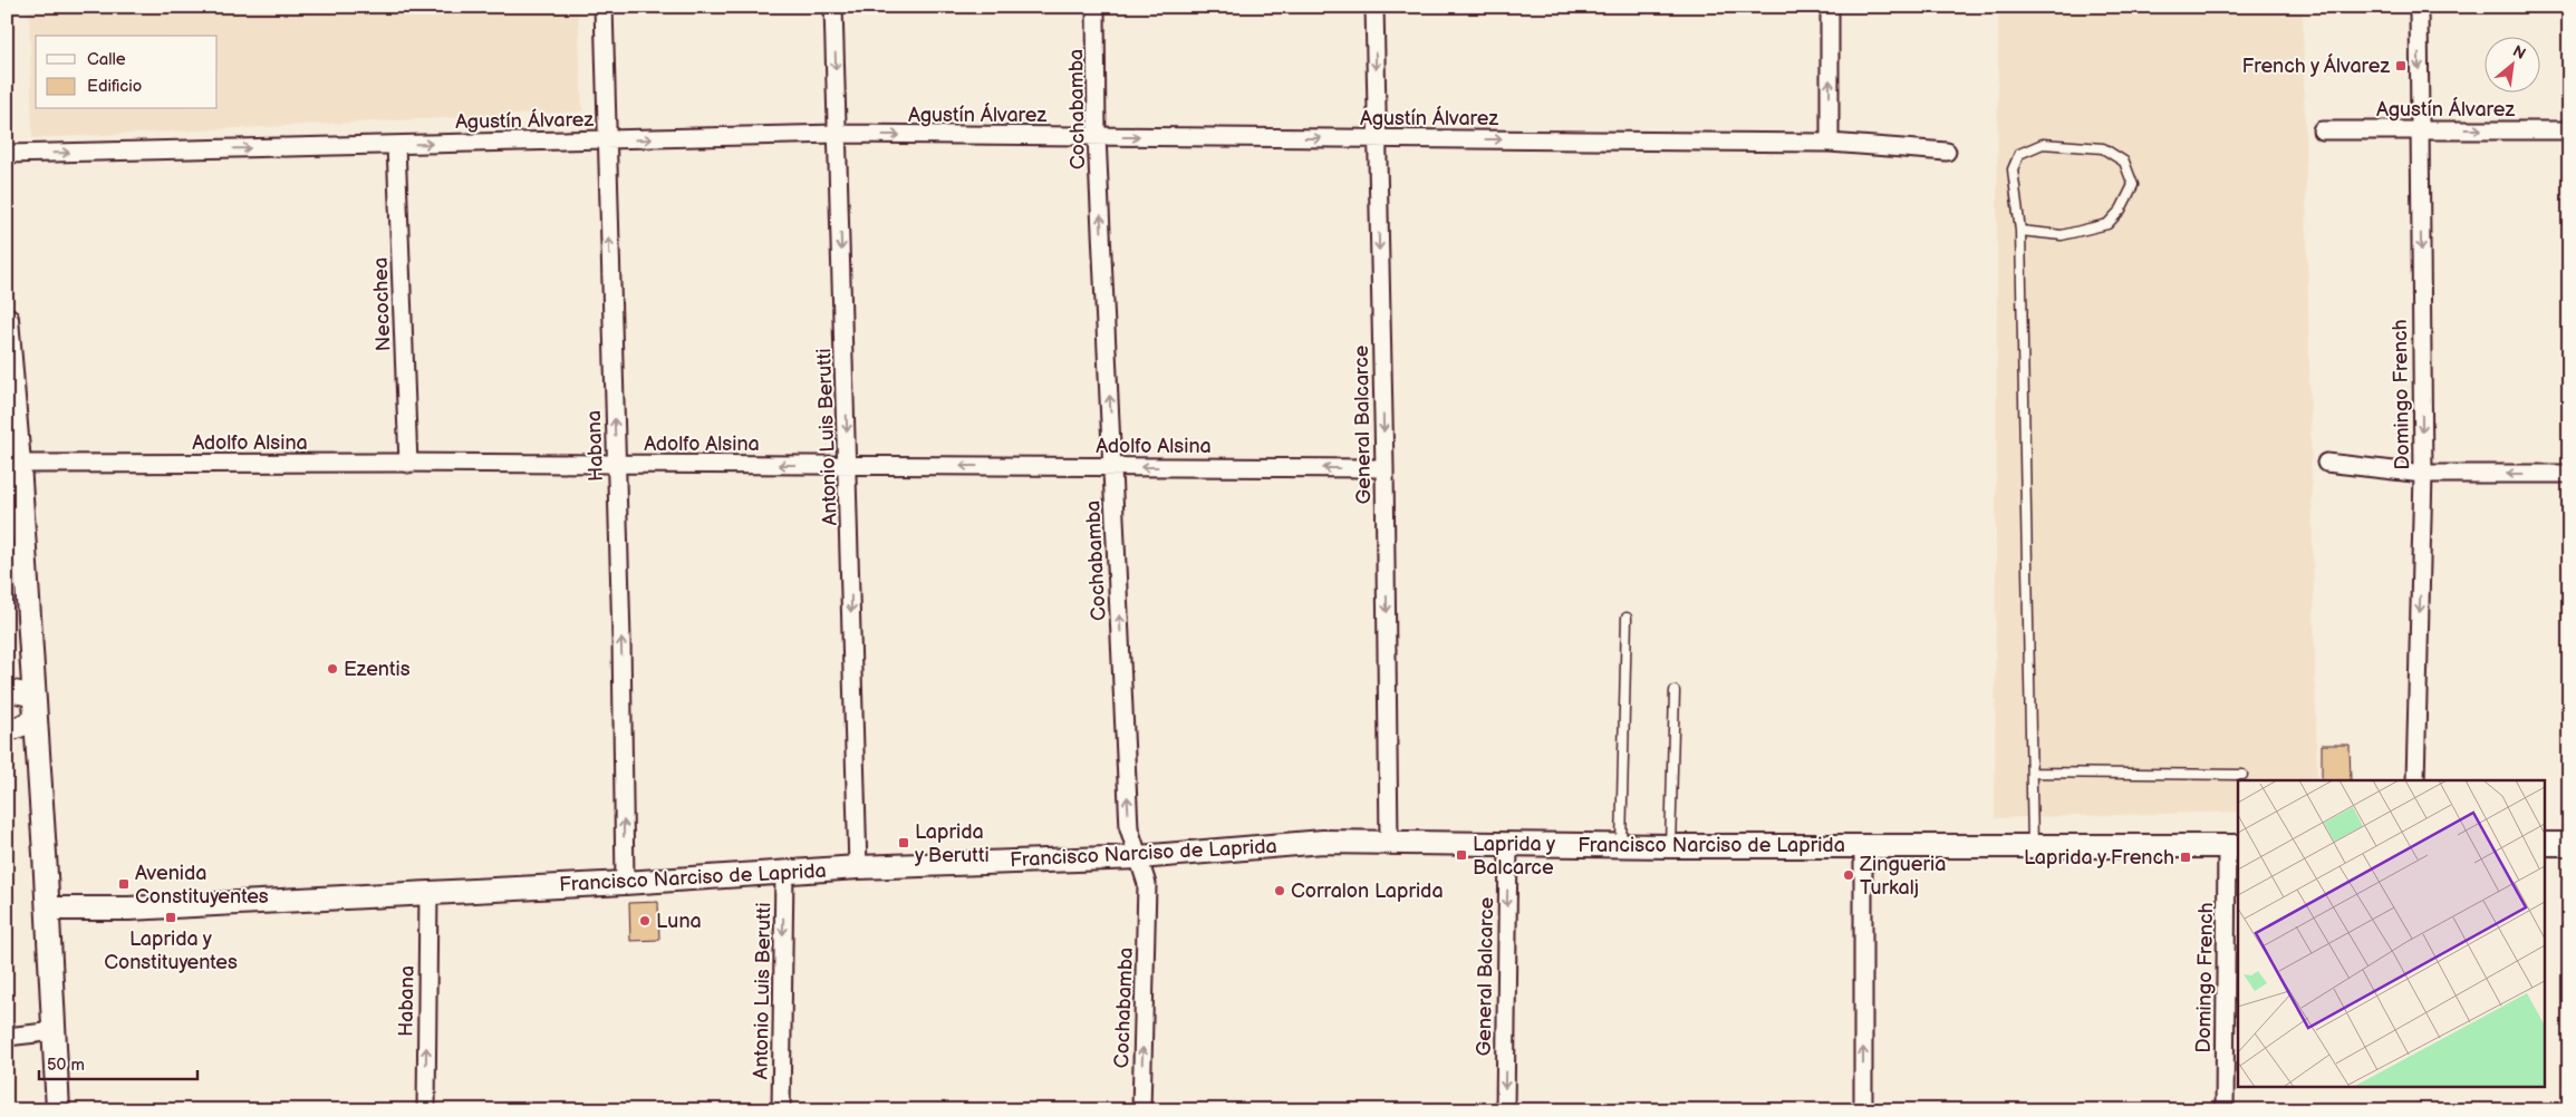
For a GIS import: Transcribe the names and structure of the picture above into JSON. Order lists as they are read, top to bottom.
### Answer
{
  "streets": {
    "main road": ["Francisco Narciso de Laprida"],
    "street": [
      "Cochabamba",
      "Agustín Álvarez",
      "Necochea",
      "Domingo French",
      "General Balcarce",
      "Antonio Luis Berutti",
      "Adolfo Alsina",
      "Habana"
    ]
  },
  "crossings": [
    ["Cochabamba", "Agustín Álvarez"],
    ["Cochabamba", "Adolfo Alsina"],
    ["Cochabamba", "Francisco Narciso de Laprida"],
    ["Agustín Álvarez", "Necochea"],
    ["Agustín Álvarez", "Domingo French"],
    ["Agustín Álvarez", "General Balcarce"],
    ["Agustín Álvarez", "Antonio Luis Berutti"],
    ["Agustín Álvarez", "Habana"],
    ["Necochea", "Adolfo Alsina"],
    ["Domingo French", "Francisco Narciso de Laprida"],
    ["General Balcarce", "Adolfo Alsina"],
    ["General Balcarce", "Francisco Narciso de Laprida"],
    ["Antonio Luis Berutti", "Adolfo Alsina"],
    ["Antonio Luis Berutti", "Francisco Narciso de Laprida"],
    ["Adolfo Alsina", "Habana"],
    ["Habana", "Francisco Narciso de Laprida"]
  ],
  "one_way": [
    "Cochabamba",
    "Agustín Álvarez",
    "Domingo French",
    "General Balcarce",
    "Antonio Luis Berutti",
    "Adolfo Alsina",
    "Habana"
  ],
  "places": {
    "transit": [
      "French y Álvarez",
      "Laprida y Berutti",
      "Laprida y Balcarce",
      "Laprida y French",
      "Avenida Constituyentes",
      "Laprida y Constituyentes"
    ],
    "other": [
      "Ezentis",
      "Zingueria Turkalj",
      "Corralon Laprida",
      "Luna"
    ]
  },
  "legend": ["Calle", "Edificio"],
  "scale_bar": "50 m",
  "north": "top right"
}
